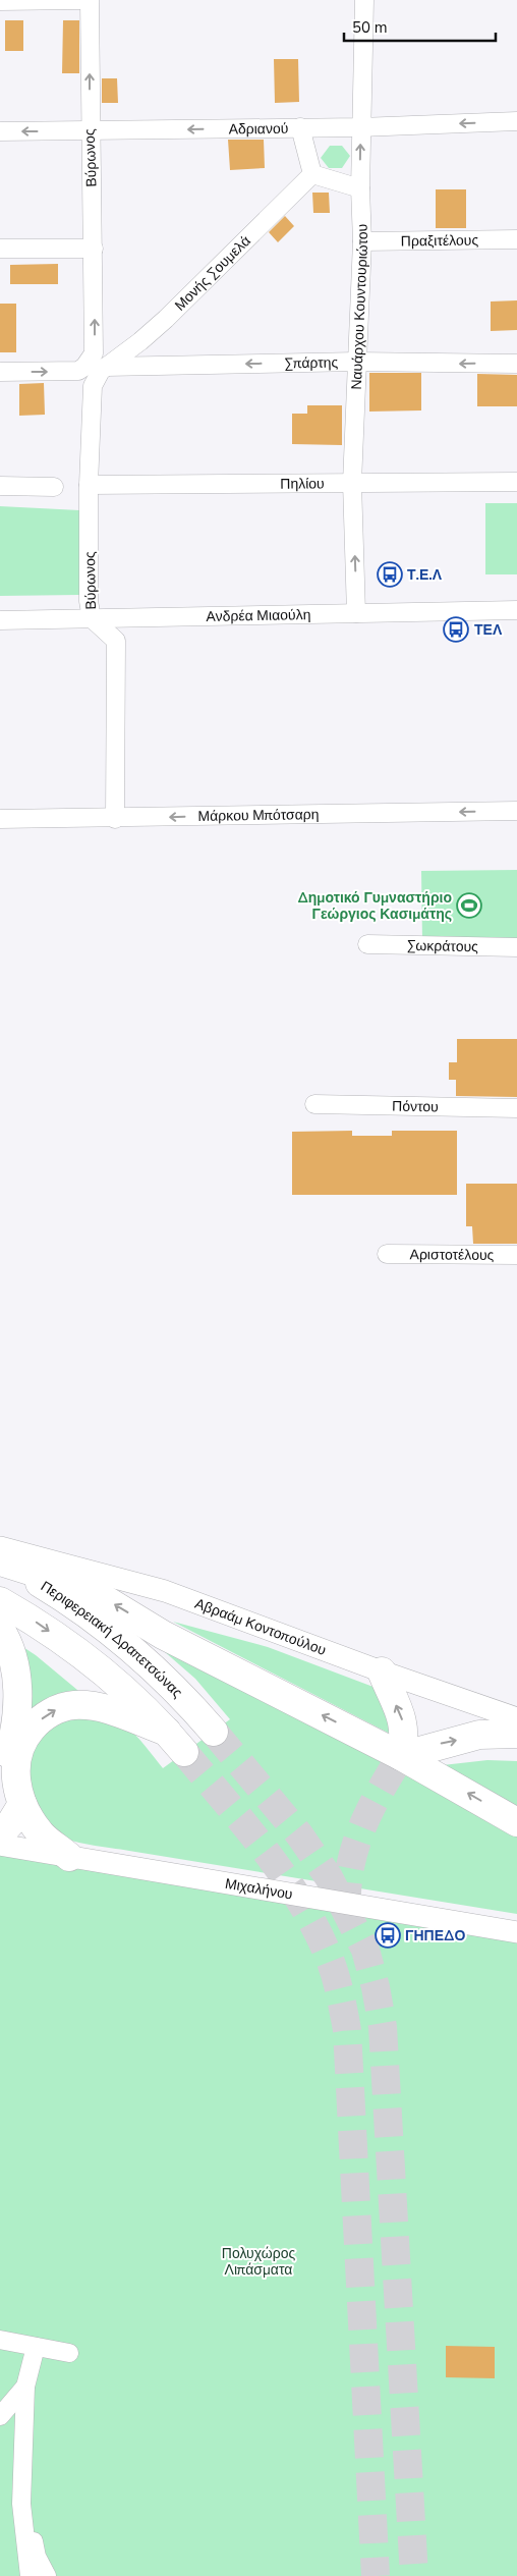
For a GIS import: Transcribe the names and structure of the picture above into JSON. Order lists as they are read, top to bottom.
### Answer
{
  "streets": {
    "main road": ["Περιφερειακή Δραπετσώνας"],
    "street": [
      "Αδριανού",
      "Βύρωνος",
      "Πραξιτέλους",
      "Μονής Σουμελά",
      "Ναυάρχου Κουντουριώτου",
      "Σπάρτης",
      "Πηλίου",
      "Ανδρέα Μιαούλη",
      "Μάρκου Μπότσαρη",
      "Σωκράτους",
      "Πόντου",
      "Αριστοτέλους",
      "Αβραάμ Κοντοπούλου",
      "Μιχαλήνου"
    ]
  },
  "crossings": [
    ["Αδριανού", "Βύρωνος"],
    ["Αδριανού", "Ναυάρχου Κουντουριώτου"],
    ["Βύρωνος", "Μονής Σουμελά"],
    ["Βύρωνος", "Σπάρτης"],
    ["Βύρωνος", "Πηλίου"],
    ["Βύρωνος", "Ανδρέα Μιαούλη"],
    ["Βύρωνος", "Μάρκου Μπότσαρη"],
    ["Πραξιτέλους", "Ναυάρχου Κουντουριώτου"],
    ["Μονής Σουμελά", "Σπάρτης"],
    ["Ναυάρχου Κουντουριώτου", "Σπάρτης"],
    ["Ναυάρχου Κουντουριώτου", "Πηλίου"],
    ["Ναυάρχου Κουντουριώτου", "Ανδρέα Μιαούλη"],
    ["Αβραάμ Κοντοπούλου", "Περιφερειακή Δραπετσώνας"]
  ],
  "one_way": ["Σπάρτης", "Μάρκου Μπότσαρη"],
  "parks": ["Πολυχώρος Λιπάσματα"],
  "places": {
    "bus stop": ["Τ.Ε.Λ", "ΤΕΛ", "ΓΗΠΕΔΟ"],
    "sports": ["Δημοτικό Γυμναστήριο Γεώργιος Κασιμάτης"]
  },
  "scale_bar": "50 m"
}
